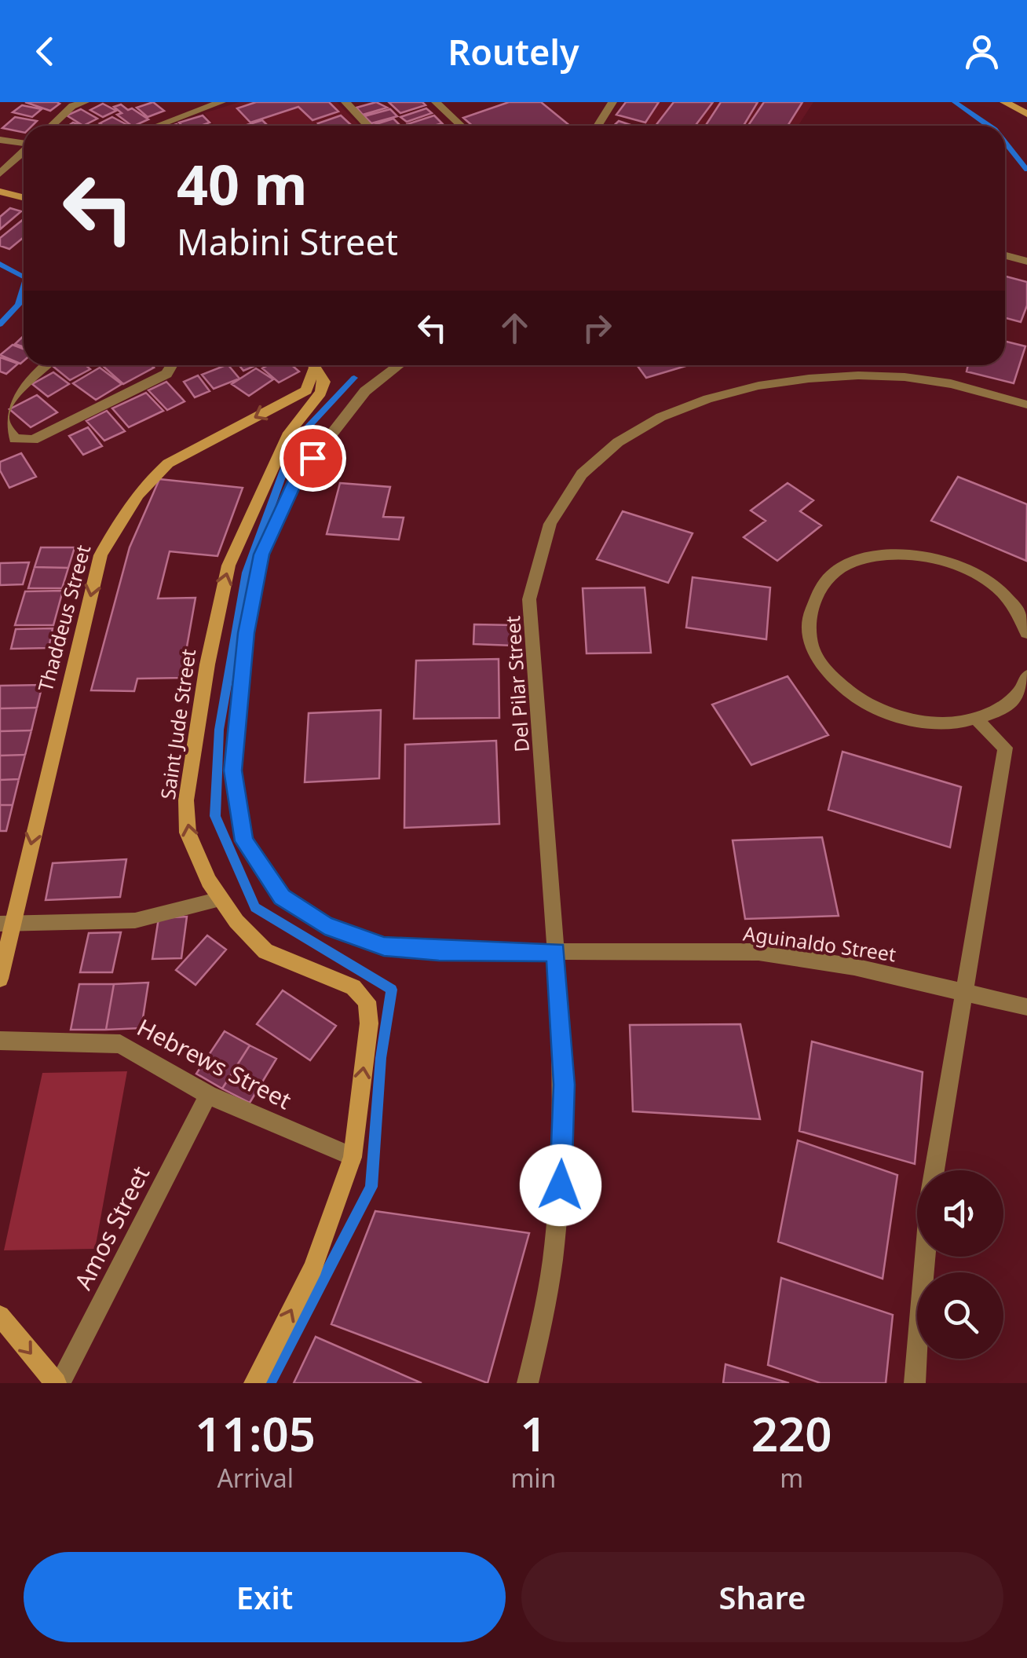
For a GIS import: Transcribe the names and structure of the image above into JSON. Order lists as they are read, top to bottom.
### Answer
{
  "streets": {
    "street": [
      "Thaddeus Street",
      "Del Pilar Street",
      "Saint Jude Street",
      "Aguinaldo Street",
      "Hebrews Street",
      "Amos Street"
    ]
  },
  "crossings": [
    ["Del Pilar Street", "Aguinaldo Street"],
    ["Saint Jude Street", "Hebrews Street"],
    ["Hebrews Street", "Amos Street"]
  ],
  "one_way": ["Thaddeus Street", "Saint Jude Street"],
  "page": {
    "header": "Routely",
    "turn": ["40 m", "Mabini Street"],
    "eta": [
      "11:05",
      "Arrival",
      "1",
      "min",
      "220",
      "m"
    ],
    "buttons": ["Exit", "Share"]
  }
}
